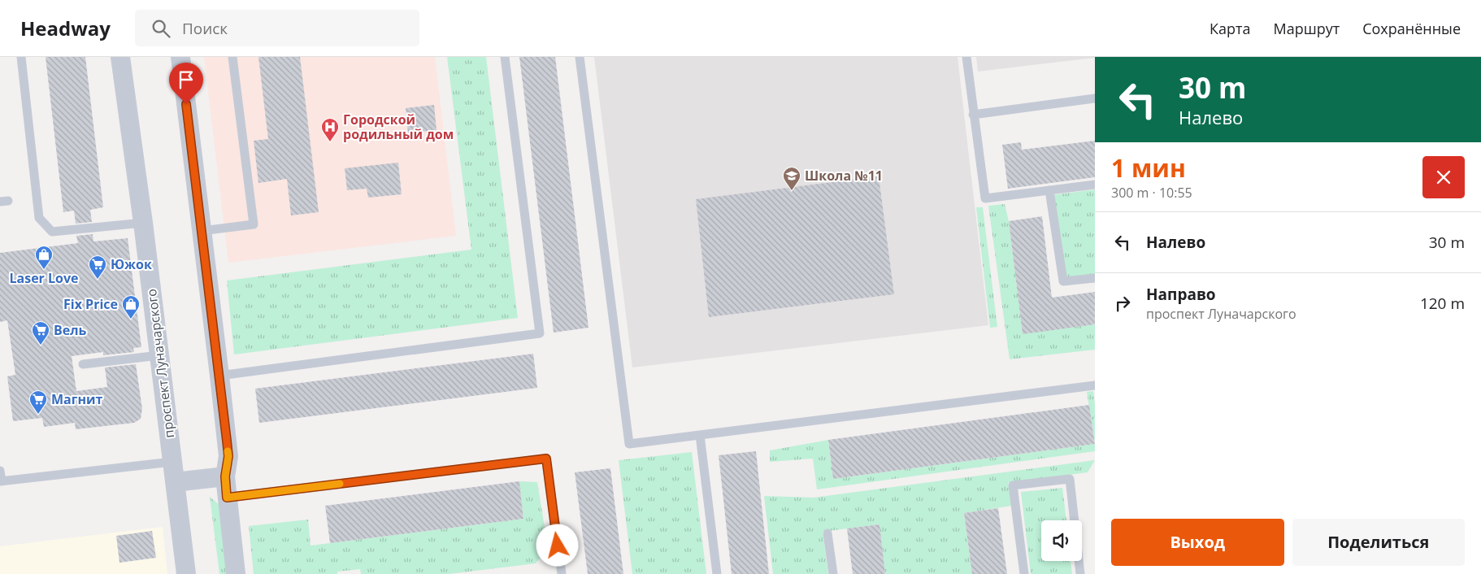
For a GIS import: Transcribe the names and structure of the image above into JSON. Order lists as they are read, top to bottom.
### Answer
{
  "streets": {
    "street": ["проспект Луначарского"]
  },
  "places": {
    "hospital": ["Городской родильный дом"],
    "school or university": ["Школа №11"],
    "shop": ["Laser Love", "Fix Price"],
    "supermarket": ["Южок", "Вель", "Магнит"]
  },
  "page": {
    "header": "Headway",
    "search": "Поиск",
    "nav": ["Карта", "Маршрут", "Сохранённые"],
    "turn": ["30 m", "Налево"],
    "heading": ["1 мин", "300 m · 10:55"],
    "list": [
      {
        "name": "Налево",
        "value": "30 m"
      },
      {
        "name": "Направо",
        "note": "проспект Луначарского",
        "value": "120 m"
      }
    ],
    "buttons": ["Выход", "Поделиться"]
  }
}
